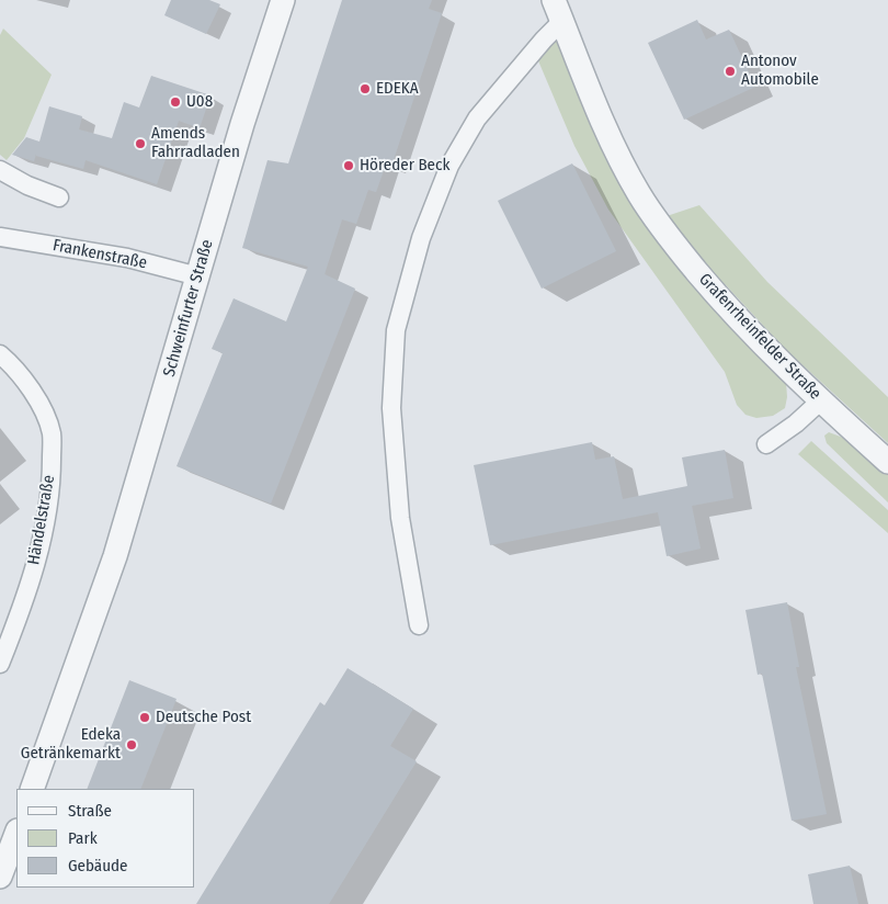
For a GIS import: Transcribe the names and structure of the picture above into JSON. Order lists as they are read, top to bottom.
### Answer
{
  "streets": {
    "street": [
      "Frankenstraße",
      "Schweinfurter Straße",
      "Grafenrheinfelder Straße",
      "Händelstraße"
    ]
  },
  "crossings": [
    ["Frankenstraße", "Schweinfurter Straße"]
  ],
  "places": [
    "Antonov Automobile",
    "EDEKA",
    "U08",
    "Amends Fahrradladen",
    "Höreder Beck",
    "Deutsche Post",
    "Edeka Getränkemarkt"
  ],
  "legend": ["Straße", "Park", "Gebäude"]
}
